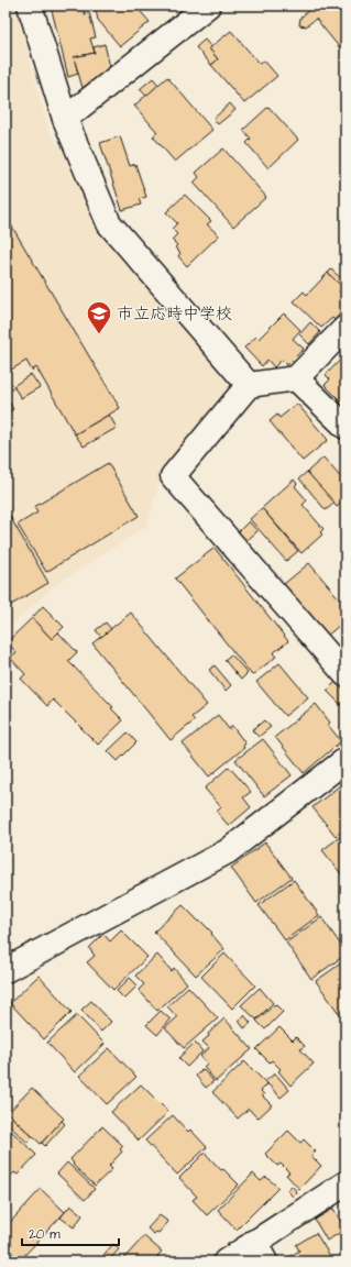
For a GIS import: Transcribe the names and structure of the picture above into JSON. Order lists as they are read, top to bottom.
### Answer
{
  "places": {
    "school or university": ["市立応時中学校"]
  },
  "scale_bar": "20 m"
}
